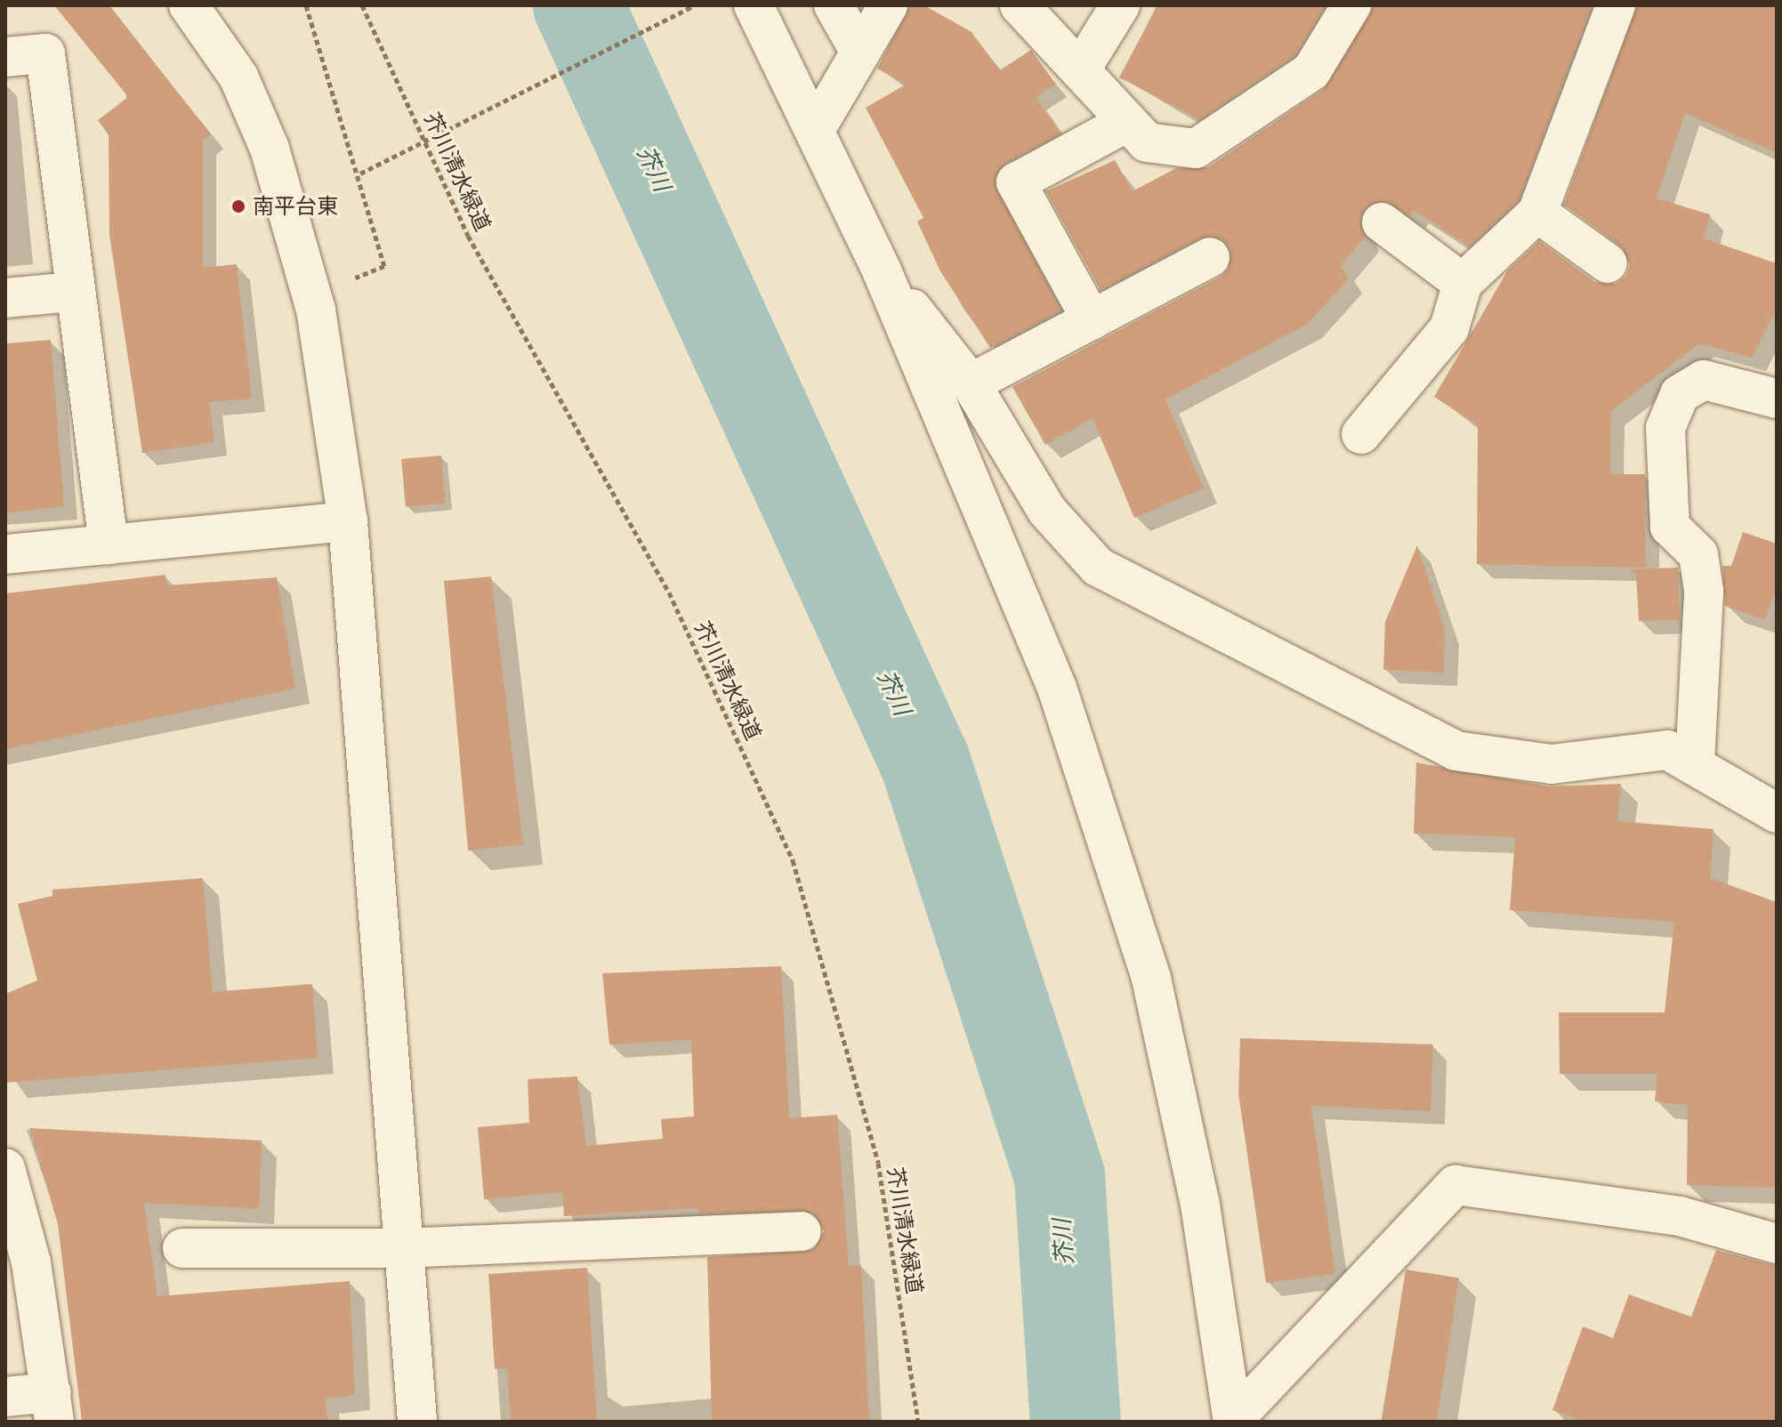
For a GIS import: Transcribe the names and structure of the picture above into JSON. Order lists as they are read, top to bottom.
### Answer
{
  "streets": {
    "path": ["芥川清水緑道"]
  },
  "water": ["芥川"],
  "places": ["南平台東"]
}
